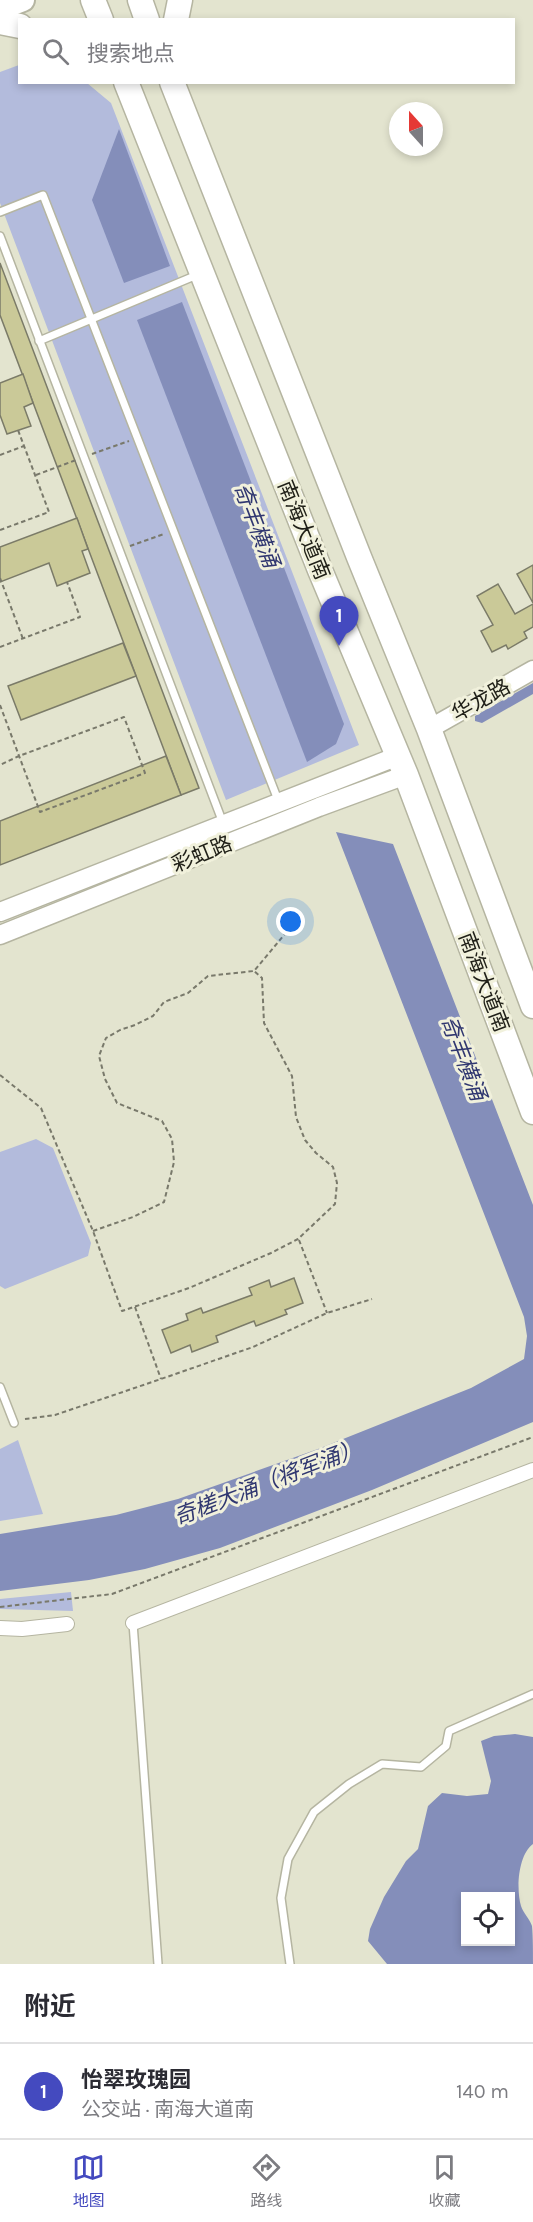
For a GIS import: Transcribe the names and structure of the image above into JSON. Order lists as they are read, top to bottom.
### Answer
{
  "streets": {
    "highway": ["南海大道南"],
    "street": ["华龙路", "彩虹路"]
  },
  "crossings": [
    ["南海大道南", "华龙路"],
    ["南海大道南", "彩虹路"]
  ],
  "water": ["奇丰横涌", "奇槎大涌（将军涌）"],
  "north": "top",
  "page": {
    "search": "搜索地点",
    "pins": "1",
    "heading": "附近",
    "list": [
      {
        "mark": "1",
        "name": "怡翠玫瑰园",
        "note": "公交站 · 南海大道南",
        "value": "140 m"
      }
    ],
    "nav": ["地图", "路线", "收藏"]
  }
}
